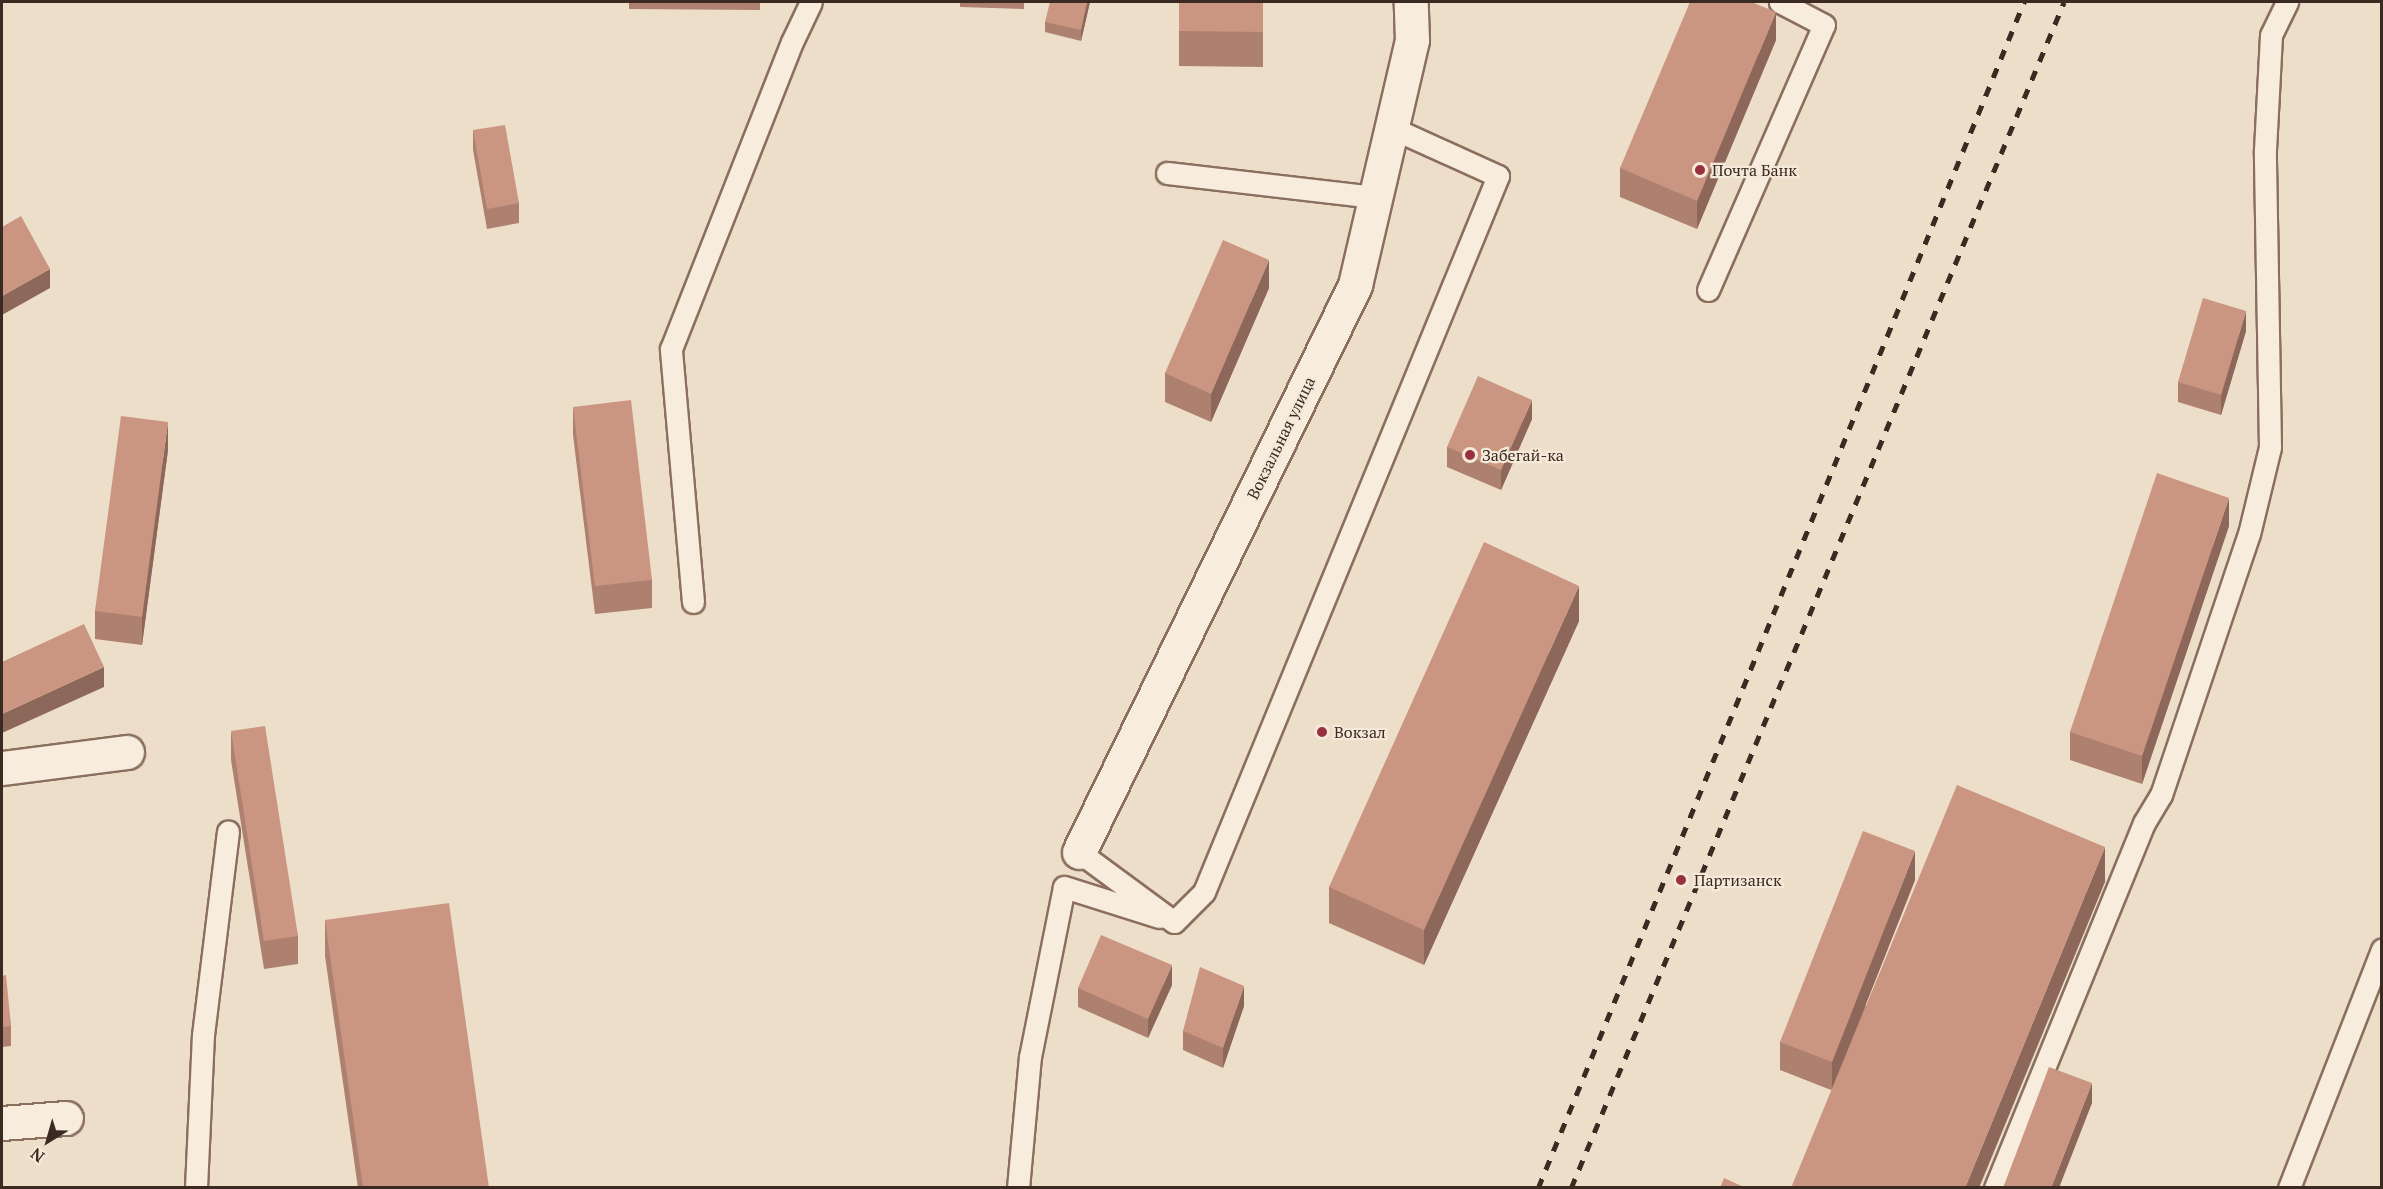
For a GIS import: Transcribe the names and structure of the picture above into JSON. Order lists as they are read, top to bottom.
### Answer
{
  "streets": {
    "street": ["Вокзальная улица"]
  },
  "places": [
    "Почта Банк",
    "Забегай-ка",
    "Вокзал",
    "Партизанск"
  ],
  "north": "bottom left"
}
